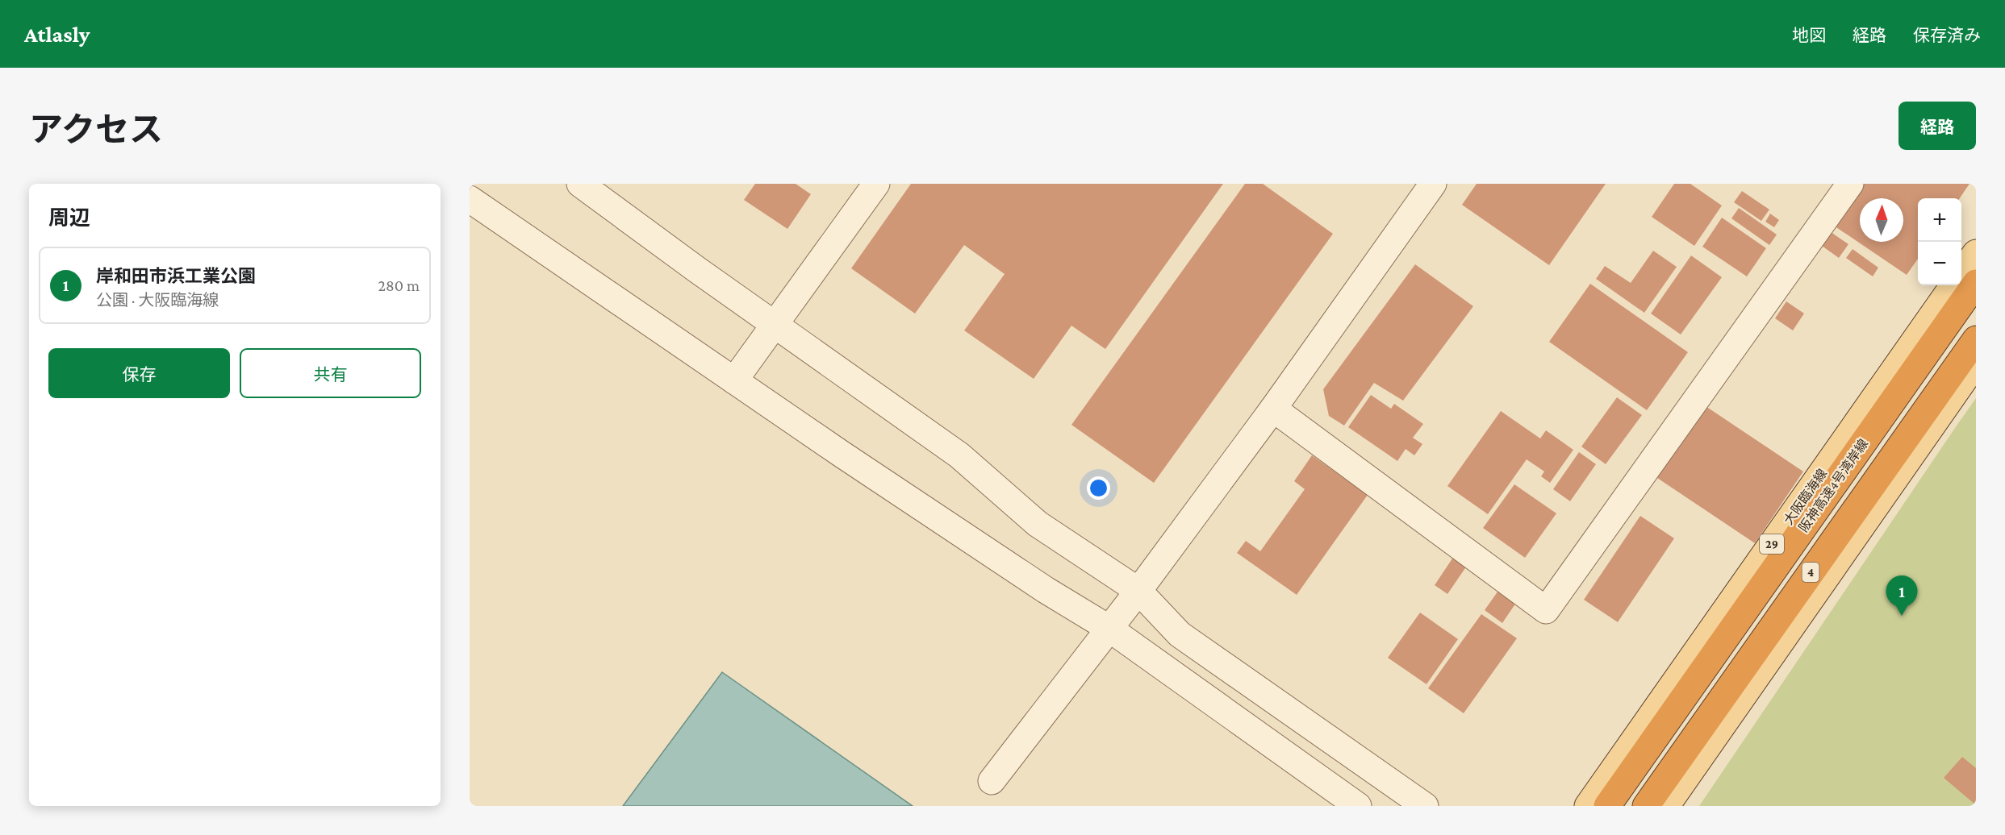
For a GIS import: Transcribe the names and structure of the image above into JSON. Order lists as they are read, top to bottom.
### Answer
{
  "streets": {
    "highway": ["阪神高速4号湾岸線", "4"],
    "main road": ["大阪臨海線", "29"]
  },
  "north": "top",
  "page": {
    "header": "Atlasly",
    "nav": ["地図", "経路", "保存済み"],
    "title": "アクセス",
    "buttons": [
      "経路",
      ["保存", "共有"]
    ],
    "heading": "周辺",
    "map_buttons": ["+", "−"],
    "list": [
      {
        "mark": "1",
        "name": "岸和田市浜工業公園",
        "note": "公園 · 大阪臨海線",
        "value": "280 m"
      }
    ],
    "pins": "1"
  }
}
